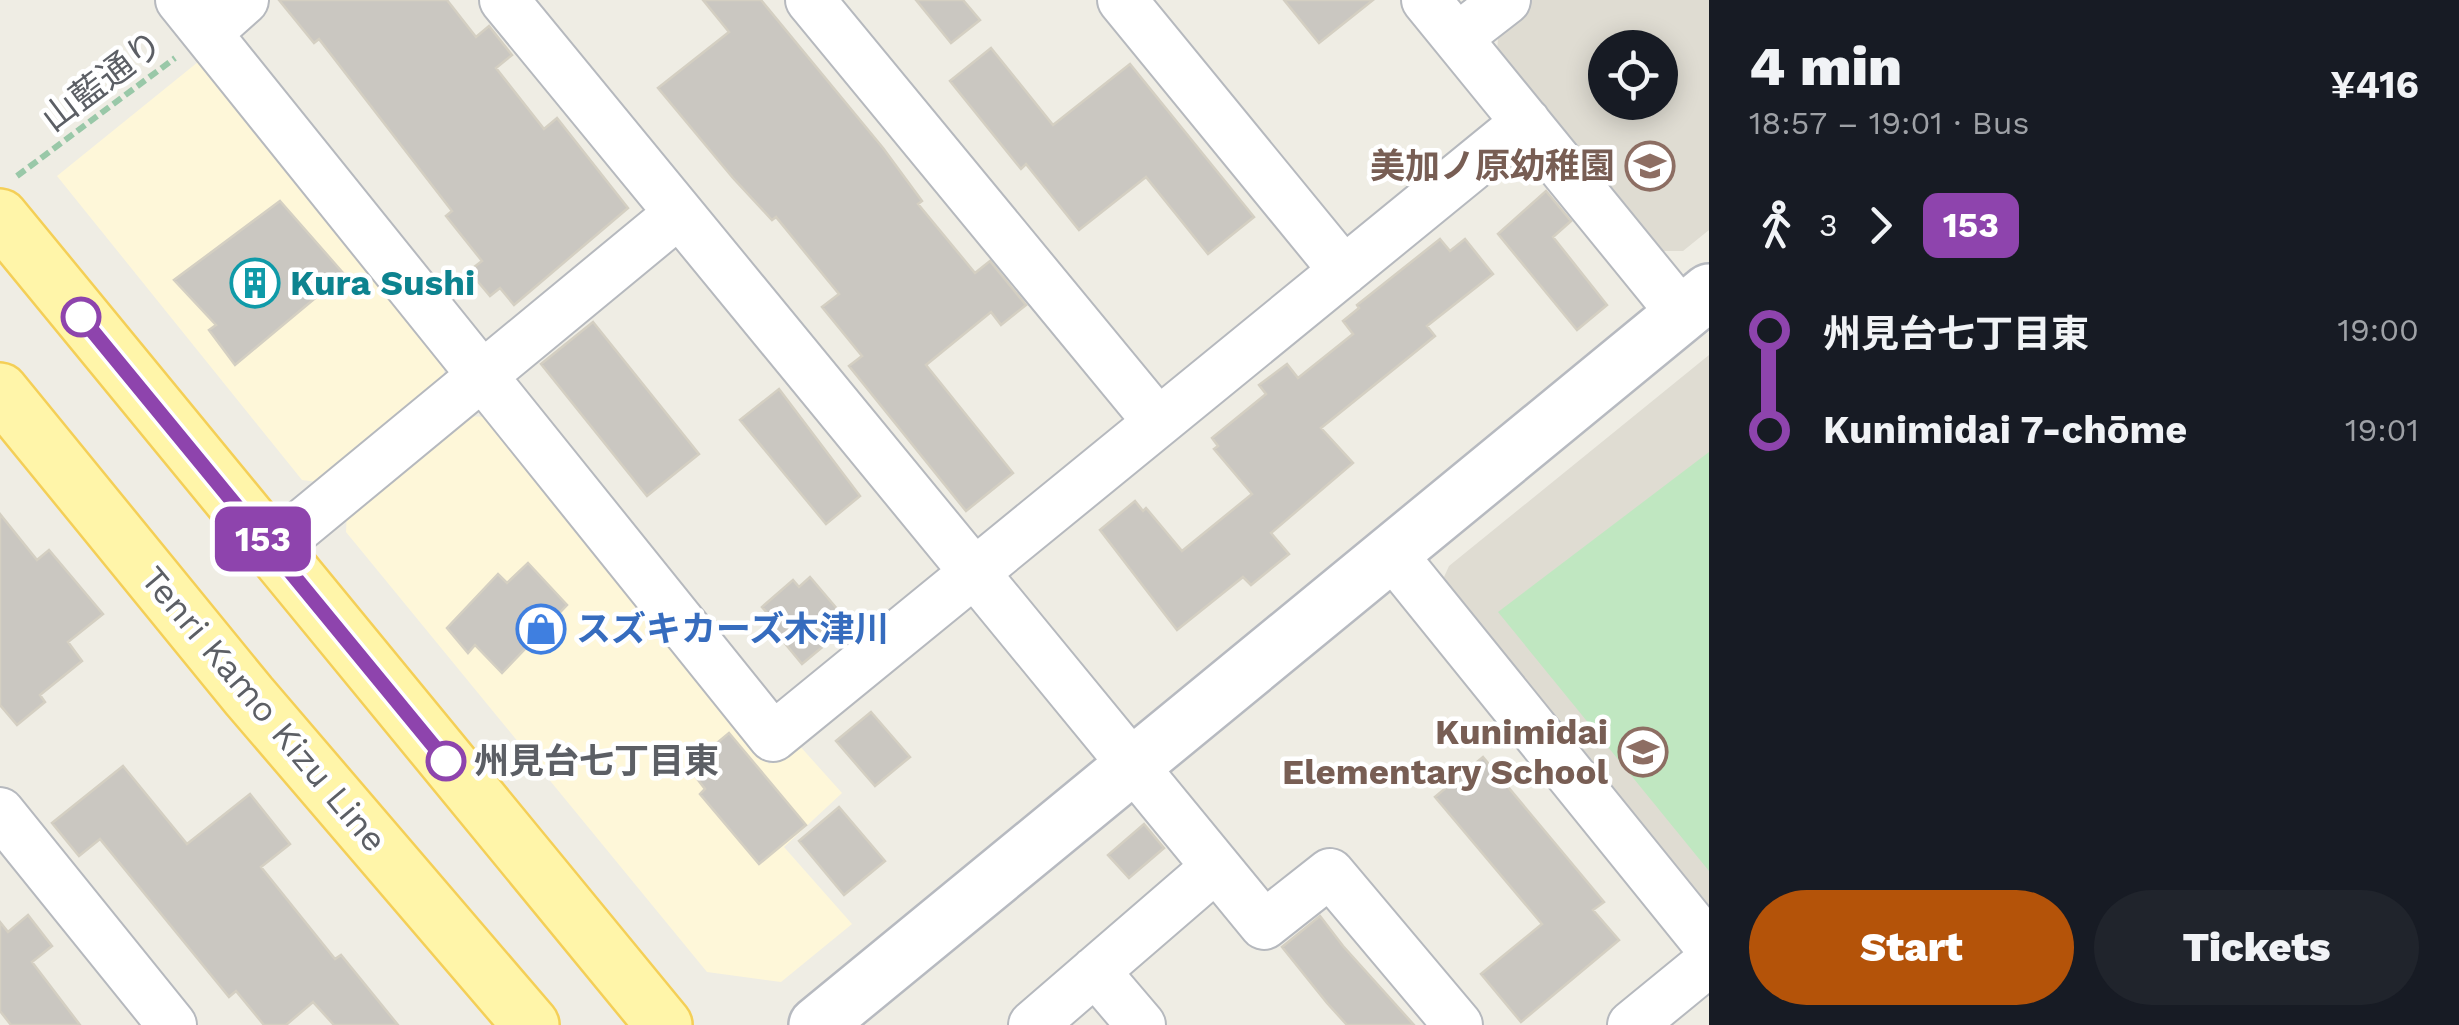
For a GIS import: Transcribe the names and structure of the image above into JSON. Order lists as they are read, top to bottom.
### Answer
{
  "streets": {
    "main road": ["Tenri Kamo Kizu Line"],
    "path": ["山藍通り"]
  },
  "places": {
    "school or university": ["美加ノ原幼稚園", "Kunimidai Elementary School"],
    "building": ["Kura Sushi"],
    "shop": ["スズキカーズ木津川"],
    "other": ["州見台七丁目東"]
  },
  "lines": ["bus line 153"],
  "page": {
    "on_map": "153",
    "heading": ["4 min", "18:57 – 19:01 · Bus", "¥416"],
    "legs": ["3", "153"],
    "list": [
      {
        "name": "州見台七丁目東",
        "value": "19:00"
      },
      {
        "name": "Kunimidai 7-chōme",
        "value": "19:01"
      }
    ],
    "buttons": ["Start", "Tickets"]
  }
}
